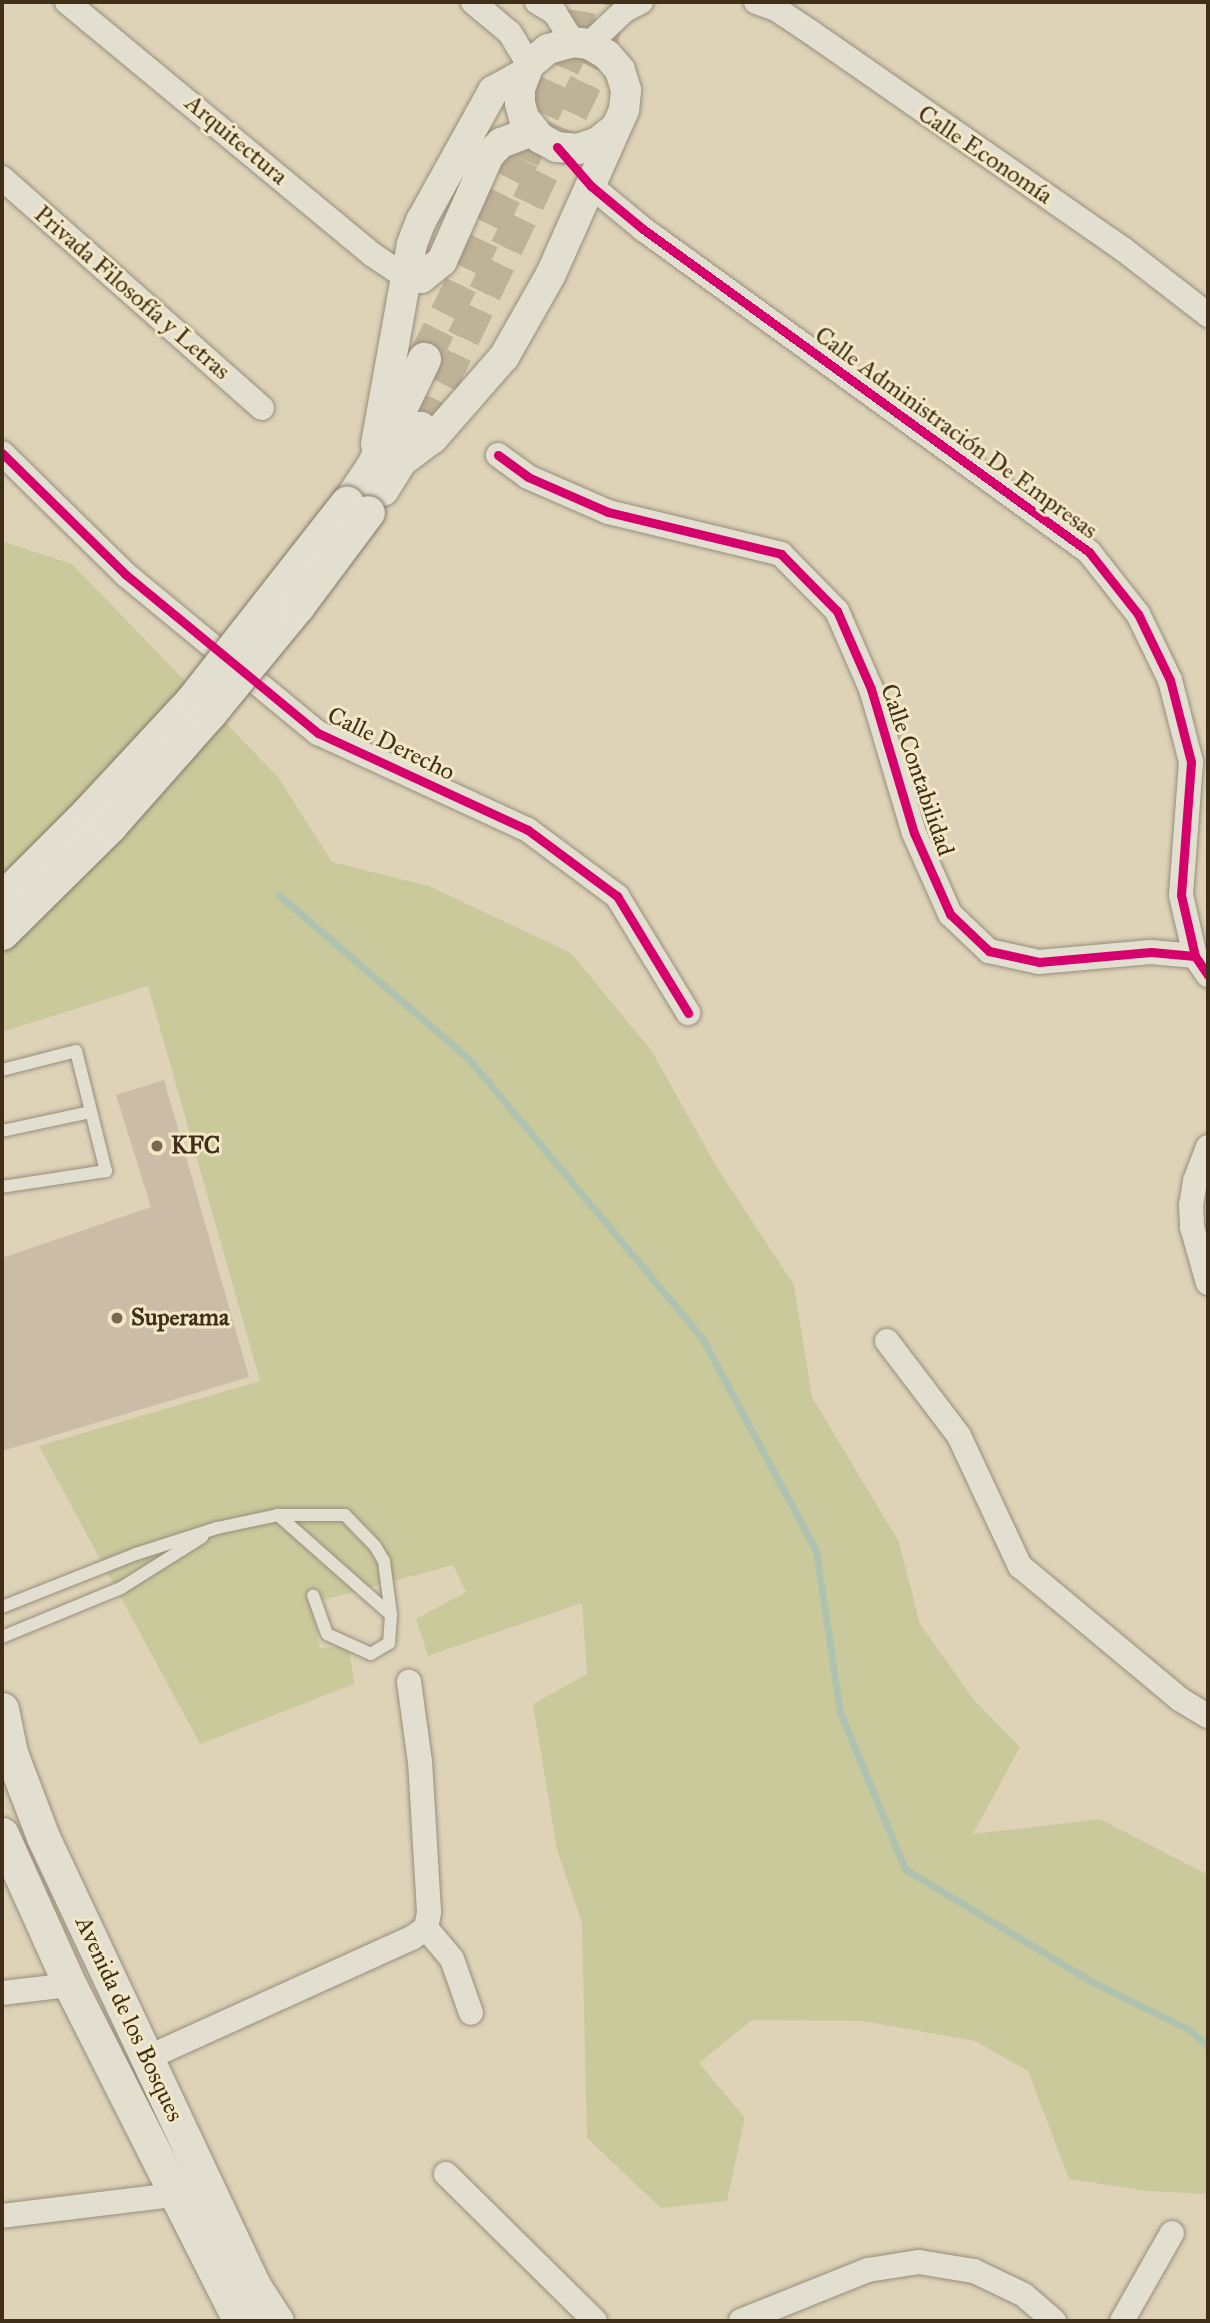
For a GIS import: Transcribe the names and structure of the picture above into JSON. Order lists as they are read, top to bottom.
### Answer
{
  "streets": {
    "main road": ["Avenida de los Bosques"],
    "street": [
      "Arquitectura",
      "Calle Economía",
      "Privada Filosofía y Letras",
      "Calle Administración De Empresas",
      "Calle Derecho",
      "Calle Contabilidad"
    ]
  },
  "crossings": [
    ["Calle Administración De Empresas", "Calle Contabilidad"]
  ],
  "places": ["KFC", "Superama"]
}
